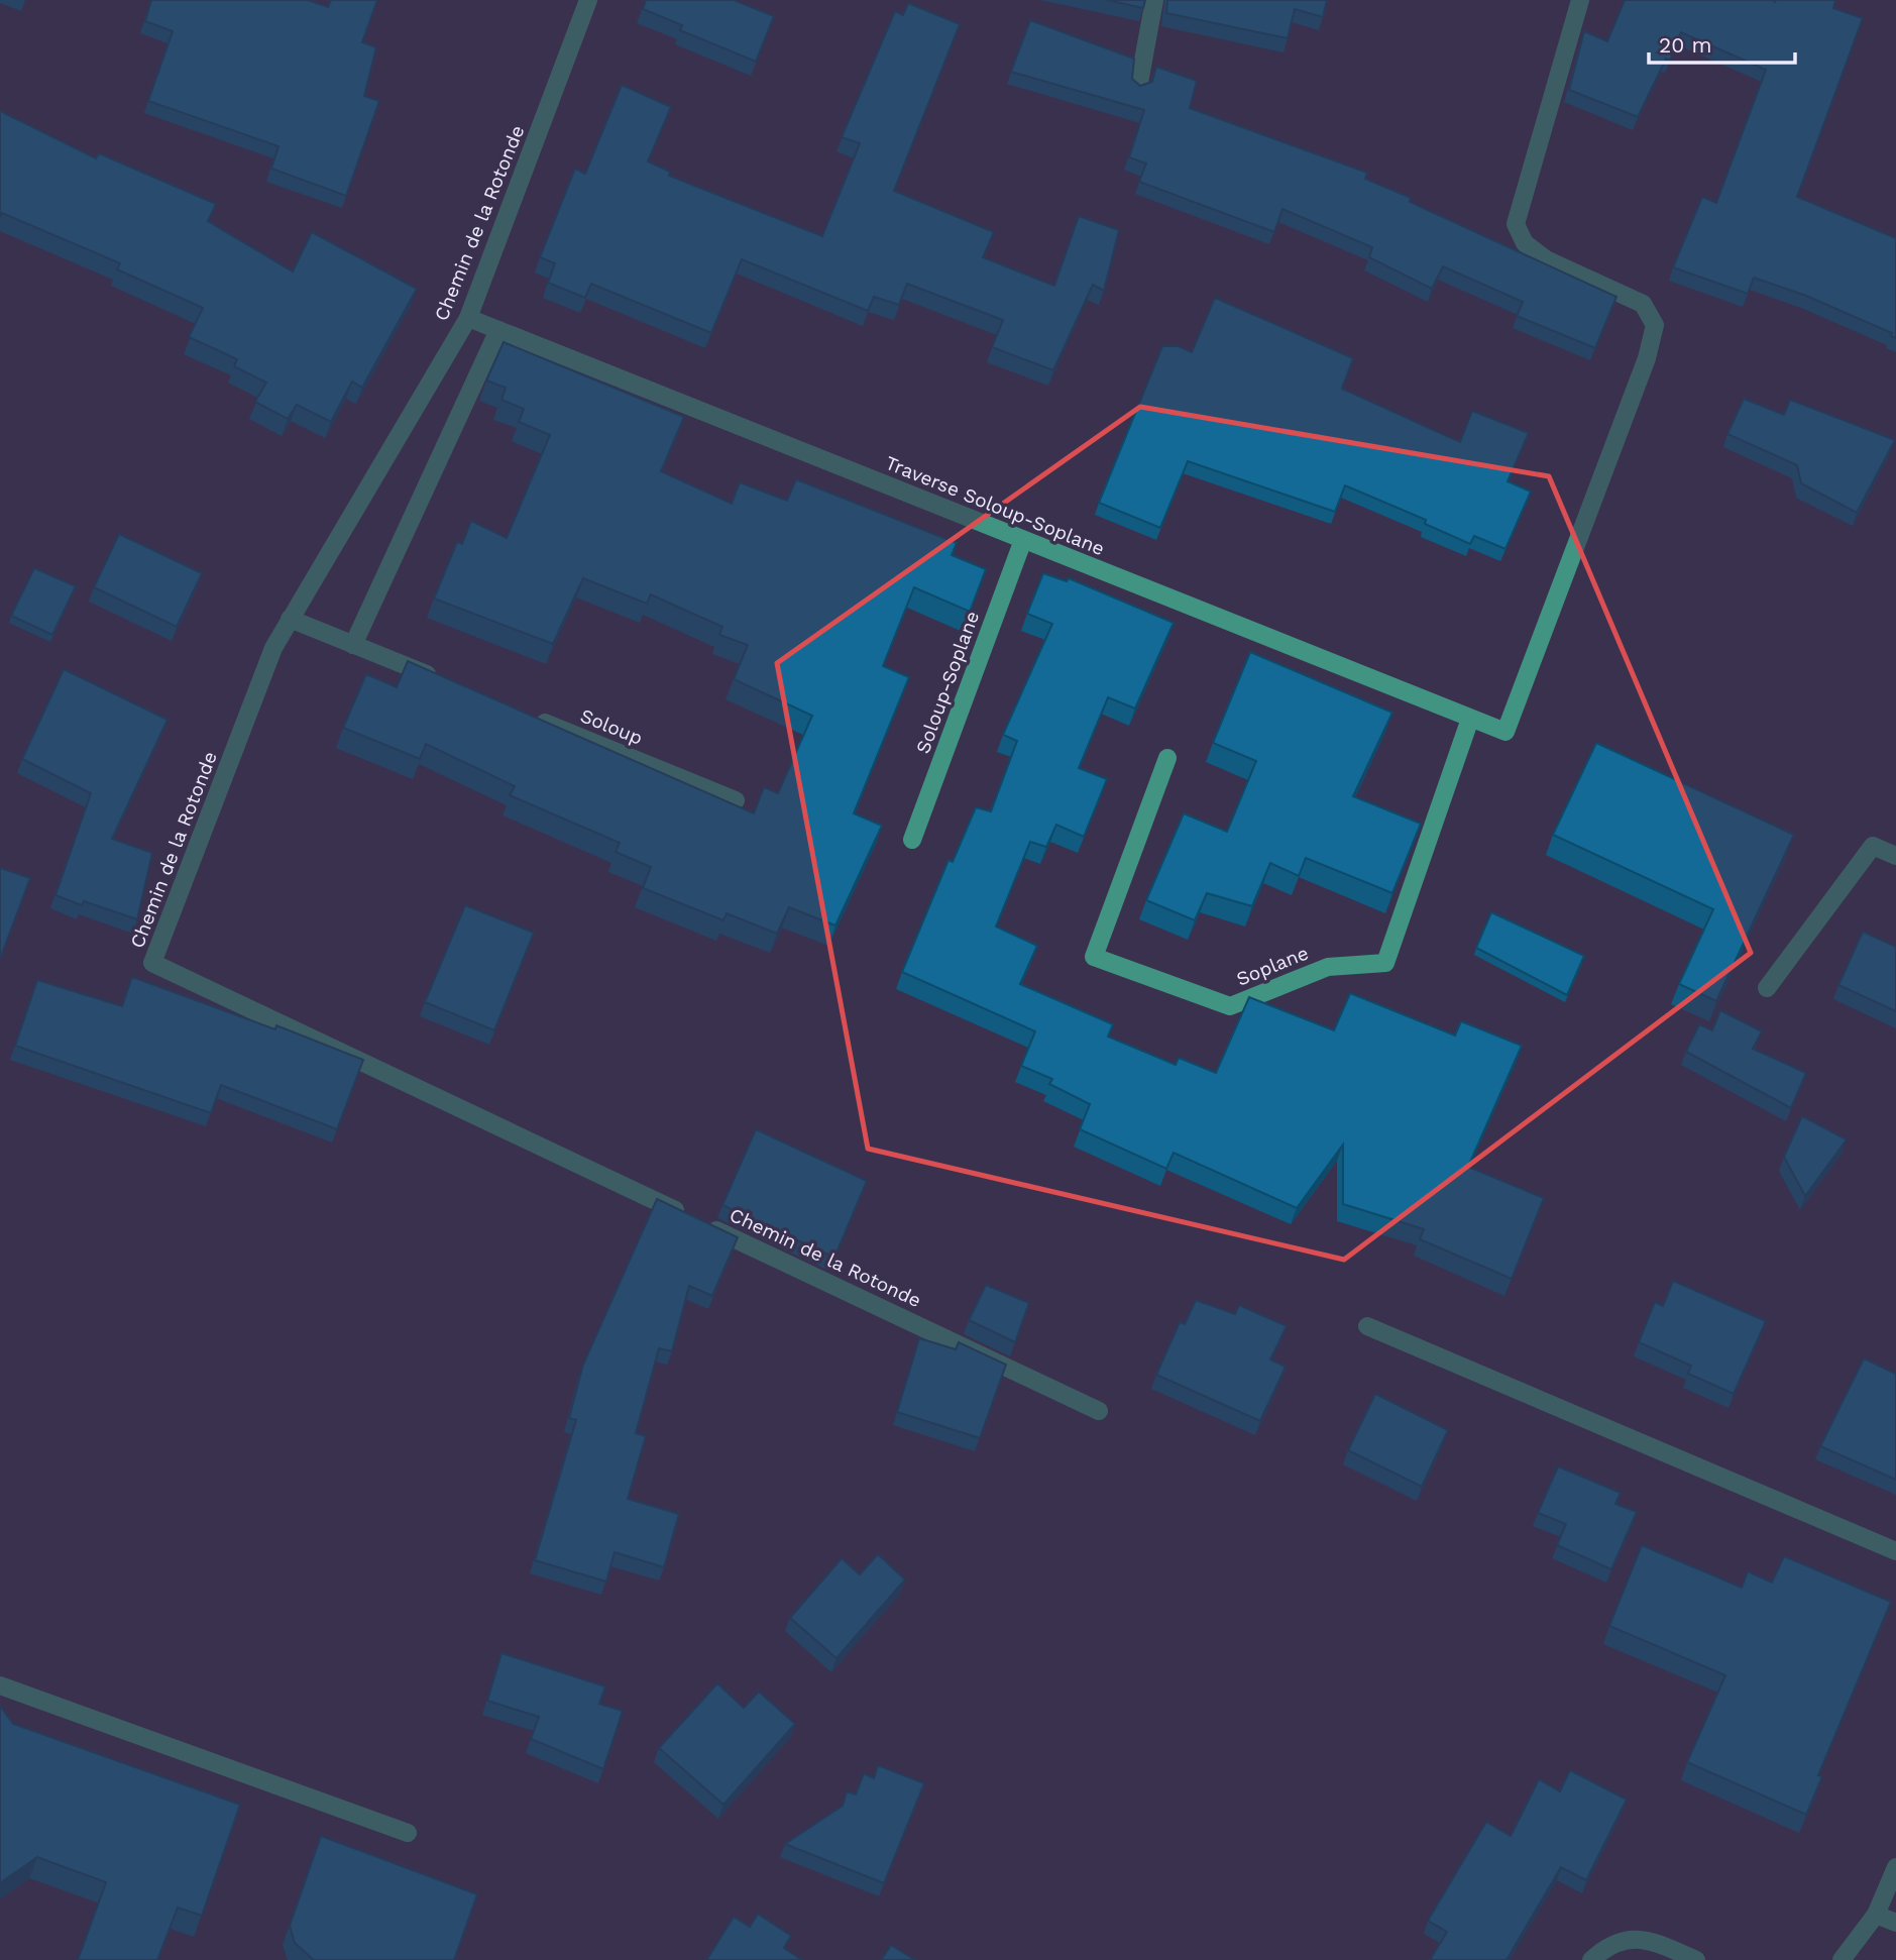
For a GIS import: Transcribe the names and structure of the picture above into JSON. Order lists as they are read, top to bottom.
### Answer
{
  "streets": {
    "street": [
      "Chemin de la Rotonde",
      "Traverse Soloup-Soplane",
      "Soloup-Soplane",
      "Soloup",
      "Soplane"
    ]
  },
  "crossings": [
    ["Chemin de la Rotonde", "Traverse Soloup-Soplane"],
    ["Traverse Soloup-Soplane", "Soloup-Soplane"],
    ["Traverse Soloup-Soplane", "Soplane"]
  ],
  "scale_bar": "20 m"
}
